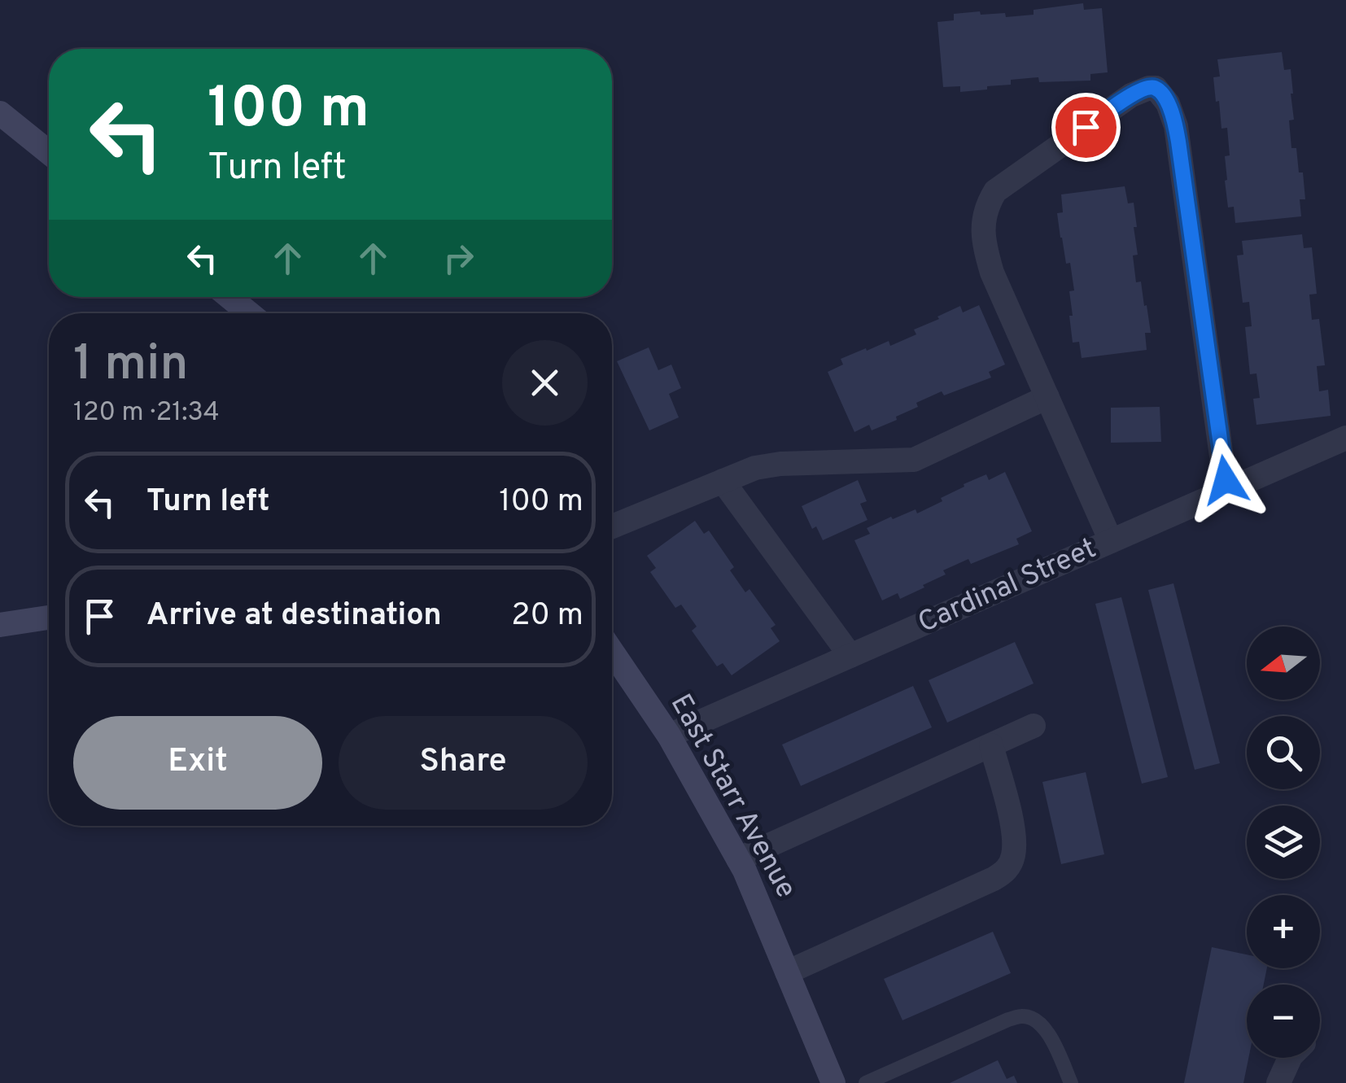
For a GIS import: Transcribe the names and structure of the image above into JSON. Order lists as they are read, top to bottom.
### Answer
{
  "streets": {
    "main road": ["East Starr Avenue"],
    "street": ["Cardinal Street"]
  },
  "crossings": [
    ["Cardinal Street", "East Starr Avenue"]
  ],
  "north": "left",
  "page": {
    "turn": ["100 m", "Turn left"],
    "heading": ["1 min", "120 m · 21:34"],
    "list": [
      {
        "name": "Turn left",
        "value": "100 m"
      },
      {
        "name": "Arrive at destination",
        "value": "20 m"
      }
    ],
    "map_buttons": ["+", "−"],
    "buttons": ["Exit", "Share"]
  }
}
